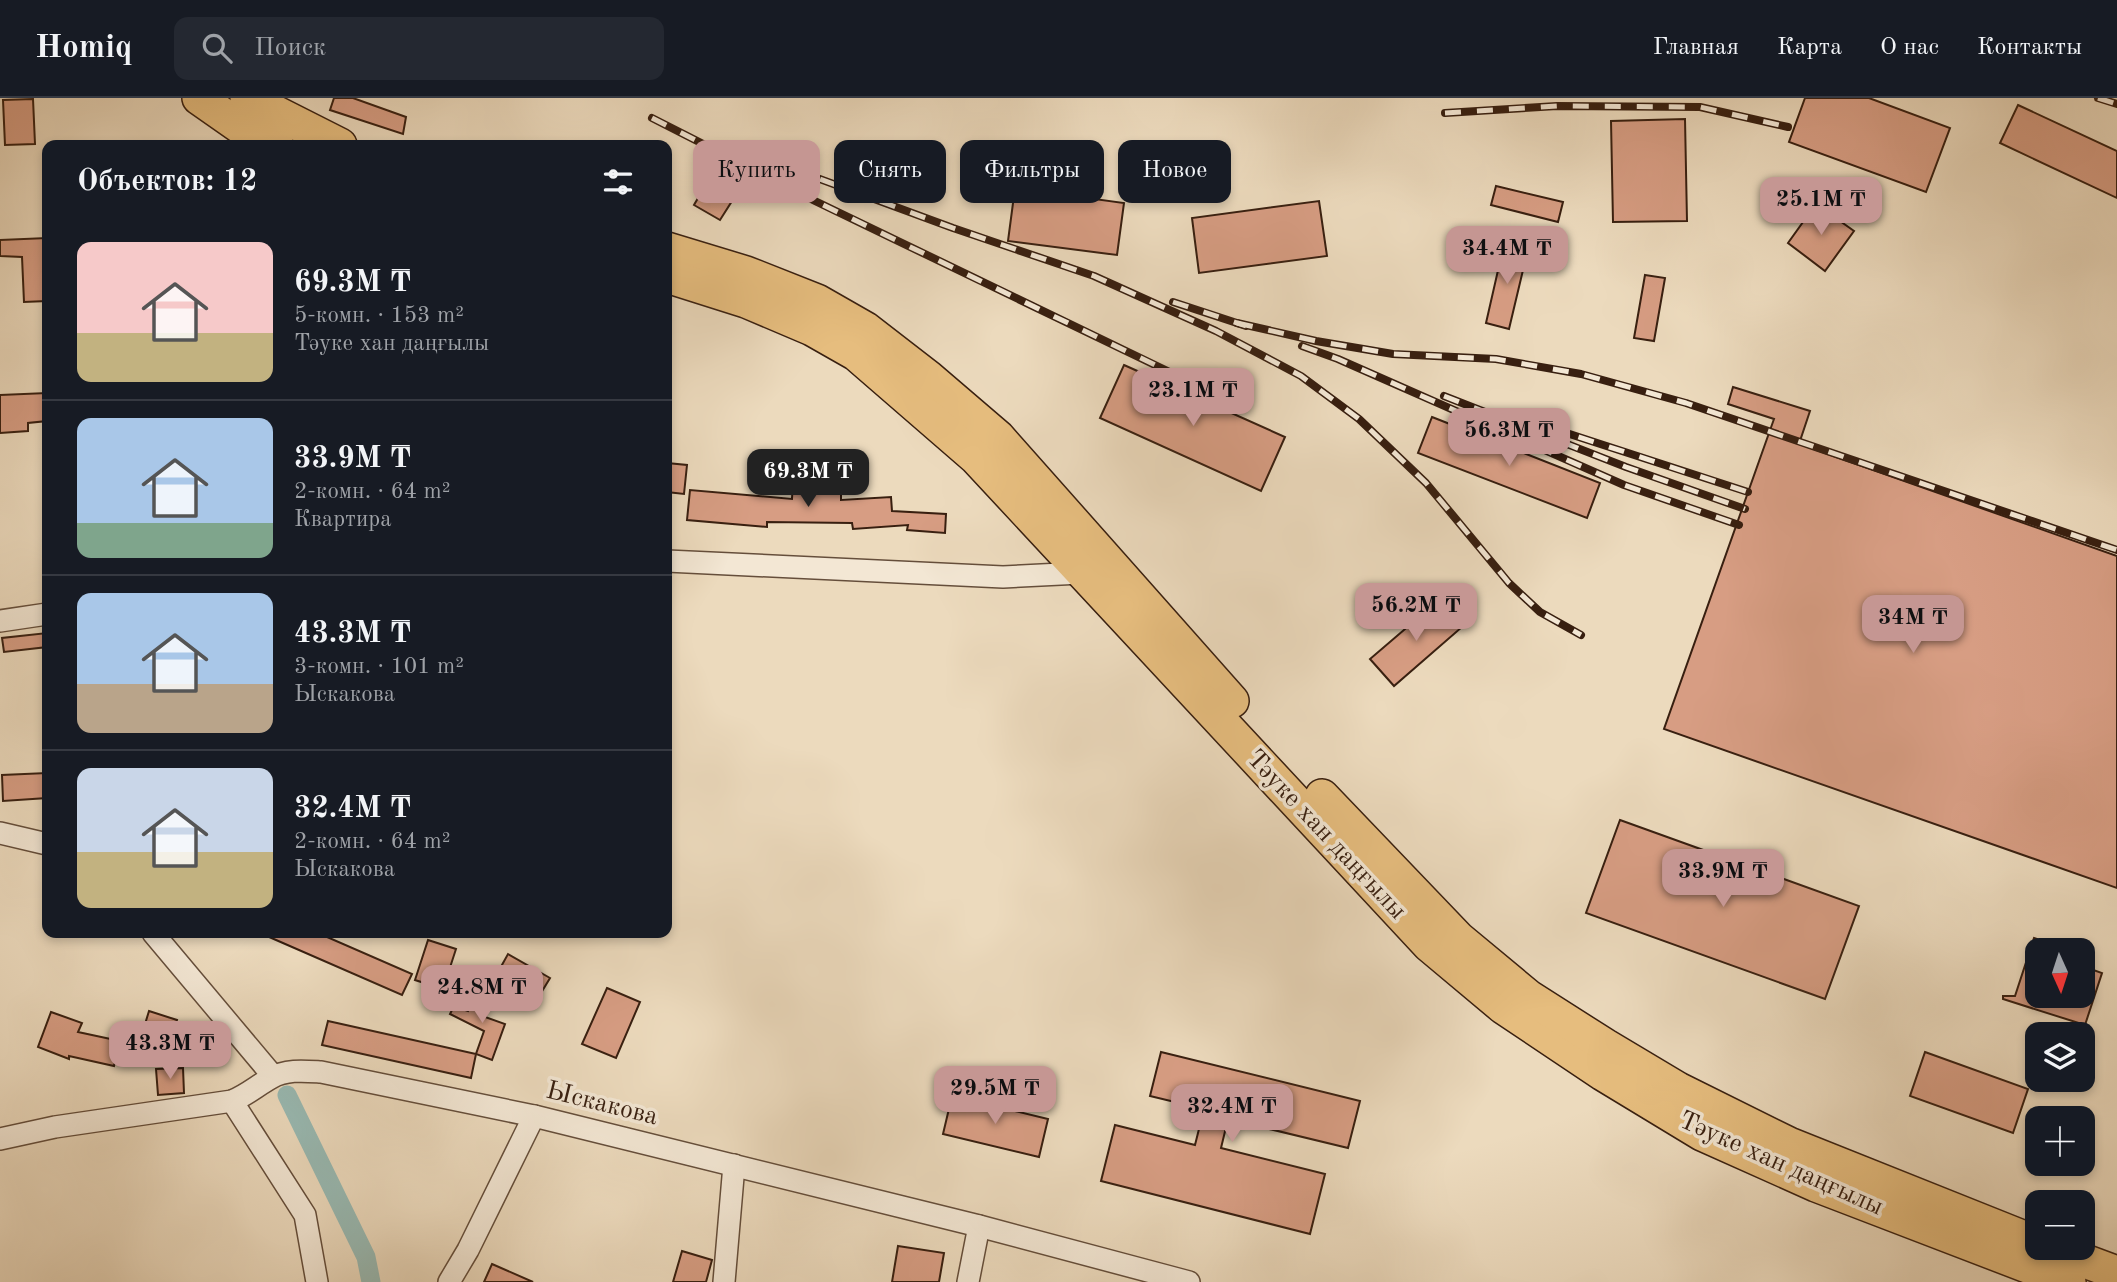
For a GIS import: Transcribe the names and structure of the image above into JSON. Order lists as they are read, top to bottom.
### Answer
{
  "streets": {
    "main road": ["Тәуке хан даңғылы"],
    "street": ["Ыскакова"]
  },
  "north": "bottom",
  "page": {
    "header": "Homiq",
    "search": "Поиск",
    "nav": [
      "Главная",
      "Карта",
      "О нас",
      "Контакты"
    ],
    "chip": [
      "Купить",
      "Снять",
      "Фильтры",
      "Новое"
    ],
    "heading": "Объектов: 12",
    "price": [
      "25.1M ₸",
      "34.4M ₸",
      "23.1M ₸",
      "56.3M ₸",
      "69.3M ₸",
      "56.2M ₸",
      "34M ₸",
      "33.9M ₸",
      "24.8M ₸",
      "43.3M ₸",
      "29.5M ₸",
      "32.4M ₸"
    ],
    "list": [
      {
        "name": "69.3M ₸",
        "note": "5-комн. · 153 m² · Тәуке хан даңғылы"
      },
      {
        "name": "33.9M ₸",
        "note": "2-комн. · 64 m² · Квартира"
      },
      {
        "name": "43.3M ₸",
        "note": "3-комн. · 101 m² · Ыскакова"
      },
      {
        "name": "32.4M ₸",
        "note": "2-комн. · 64 m² · Ыскакова"
      }
    ],
    "map_buttons": ["+", "−"]
  }
}
